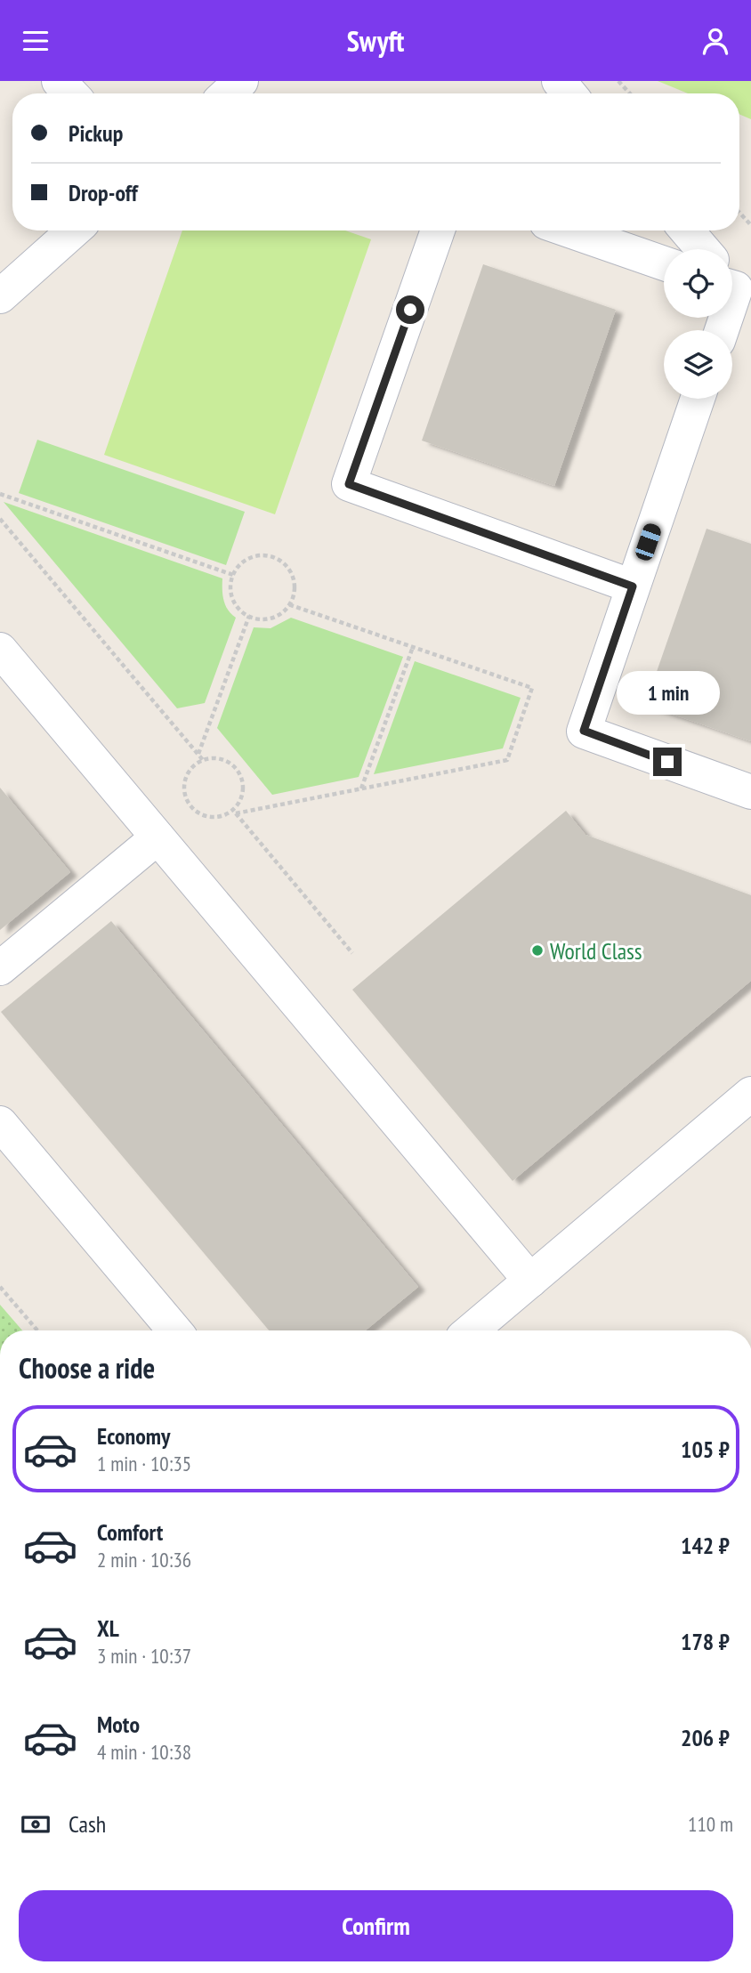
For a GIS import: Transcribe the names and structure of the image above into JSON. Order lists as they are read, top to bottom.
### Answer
{
  "places": ["World Class"],
  "page": {
    "header": "Swyft",
    "banner": ["Pickup", "Drop-off"],
    "bubble": "1 min",
    "heading": "Choose a ride",
    "list": [
      {
        "name": "Economy",
        "note": "1 min · 10:35",
        "value": "105 ₽"
      },
      {
        "name": "Comfort",
        "note": "2 min · 10:36",
        "value": "142 ₽"
      },
      {
        "name": "XL",
        "note": "3 min · 10:37",
        "value": "178 ₽"
      },
      {
        "name": "Moto",
        "note": "4 min · 10:38",
        "value": "206 ₽"
      }
    ],
    "pay": ["Cash", "110 m"],
    "buttons": "Confirm"
  }
}
